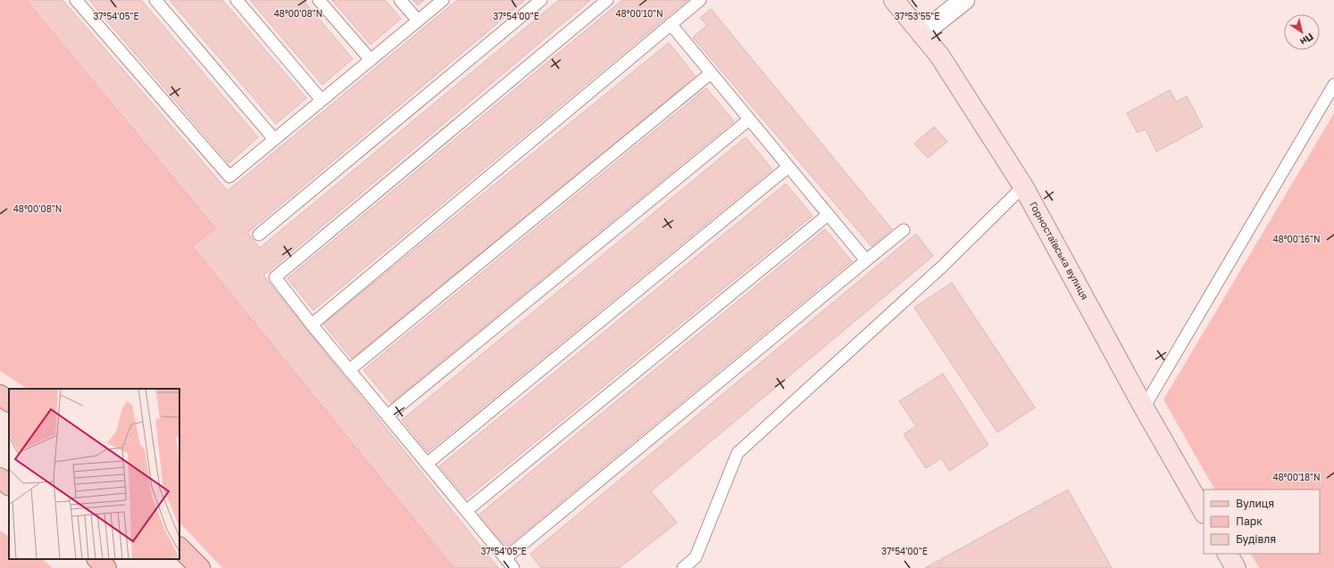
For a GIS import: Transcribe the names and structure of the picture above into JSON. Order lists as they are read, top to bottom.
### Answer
{
  "streets": {
    "main road": ["Горностаївська вулиця"]
  },
  "legend": ["Вулиця", "Парк", "Будівля"],
  "north": "bottom right",
  "coordinates": [
    "48°00'08\"N",
    "48°00'10\"N",
    "37°53'55\"E",
    "37°54'05\"E",
    "37°54'00\"E",
    "48°00'16\"N",
    "48°00'18\"N"
  ]
}
